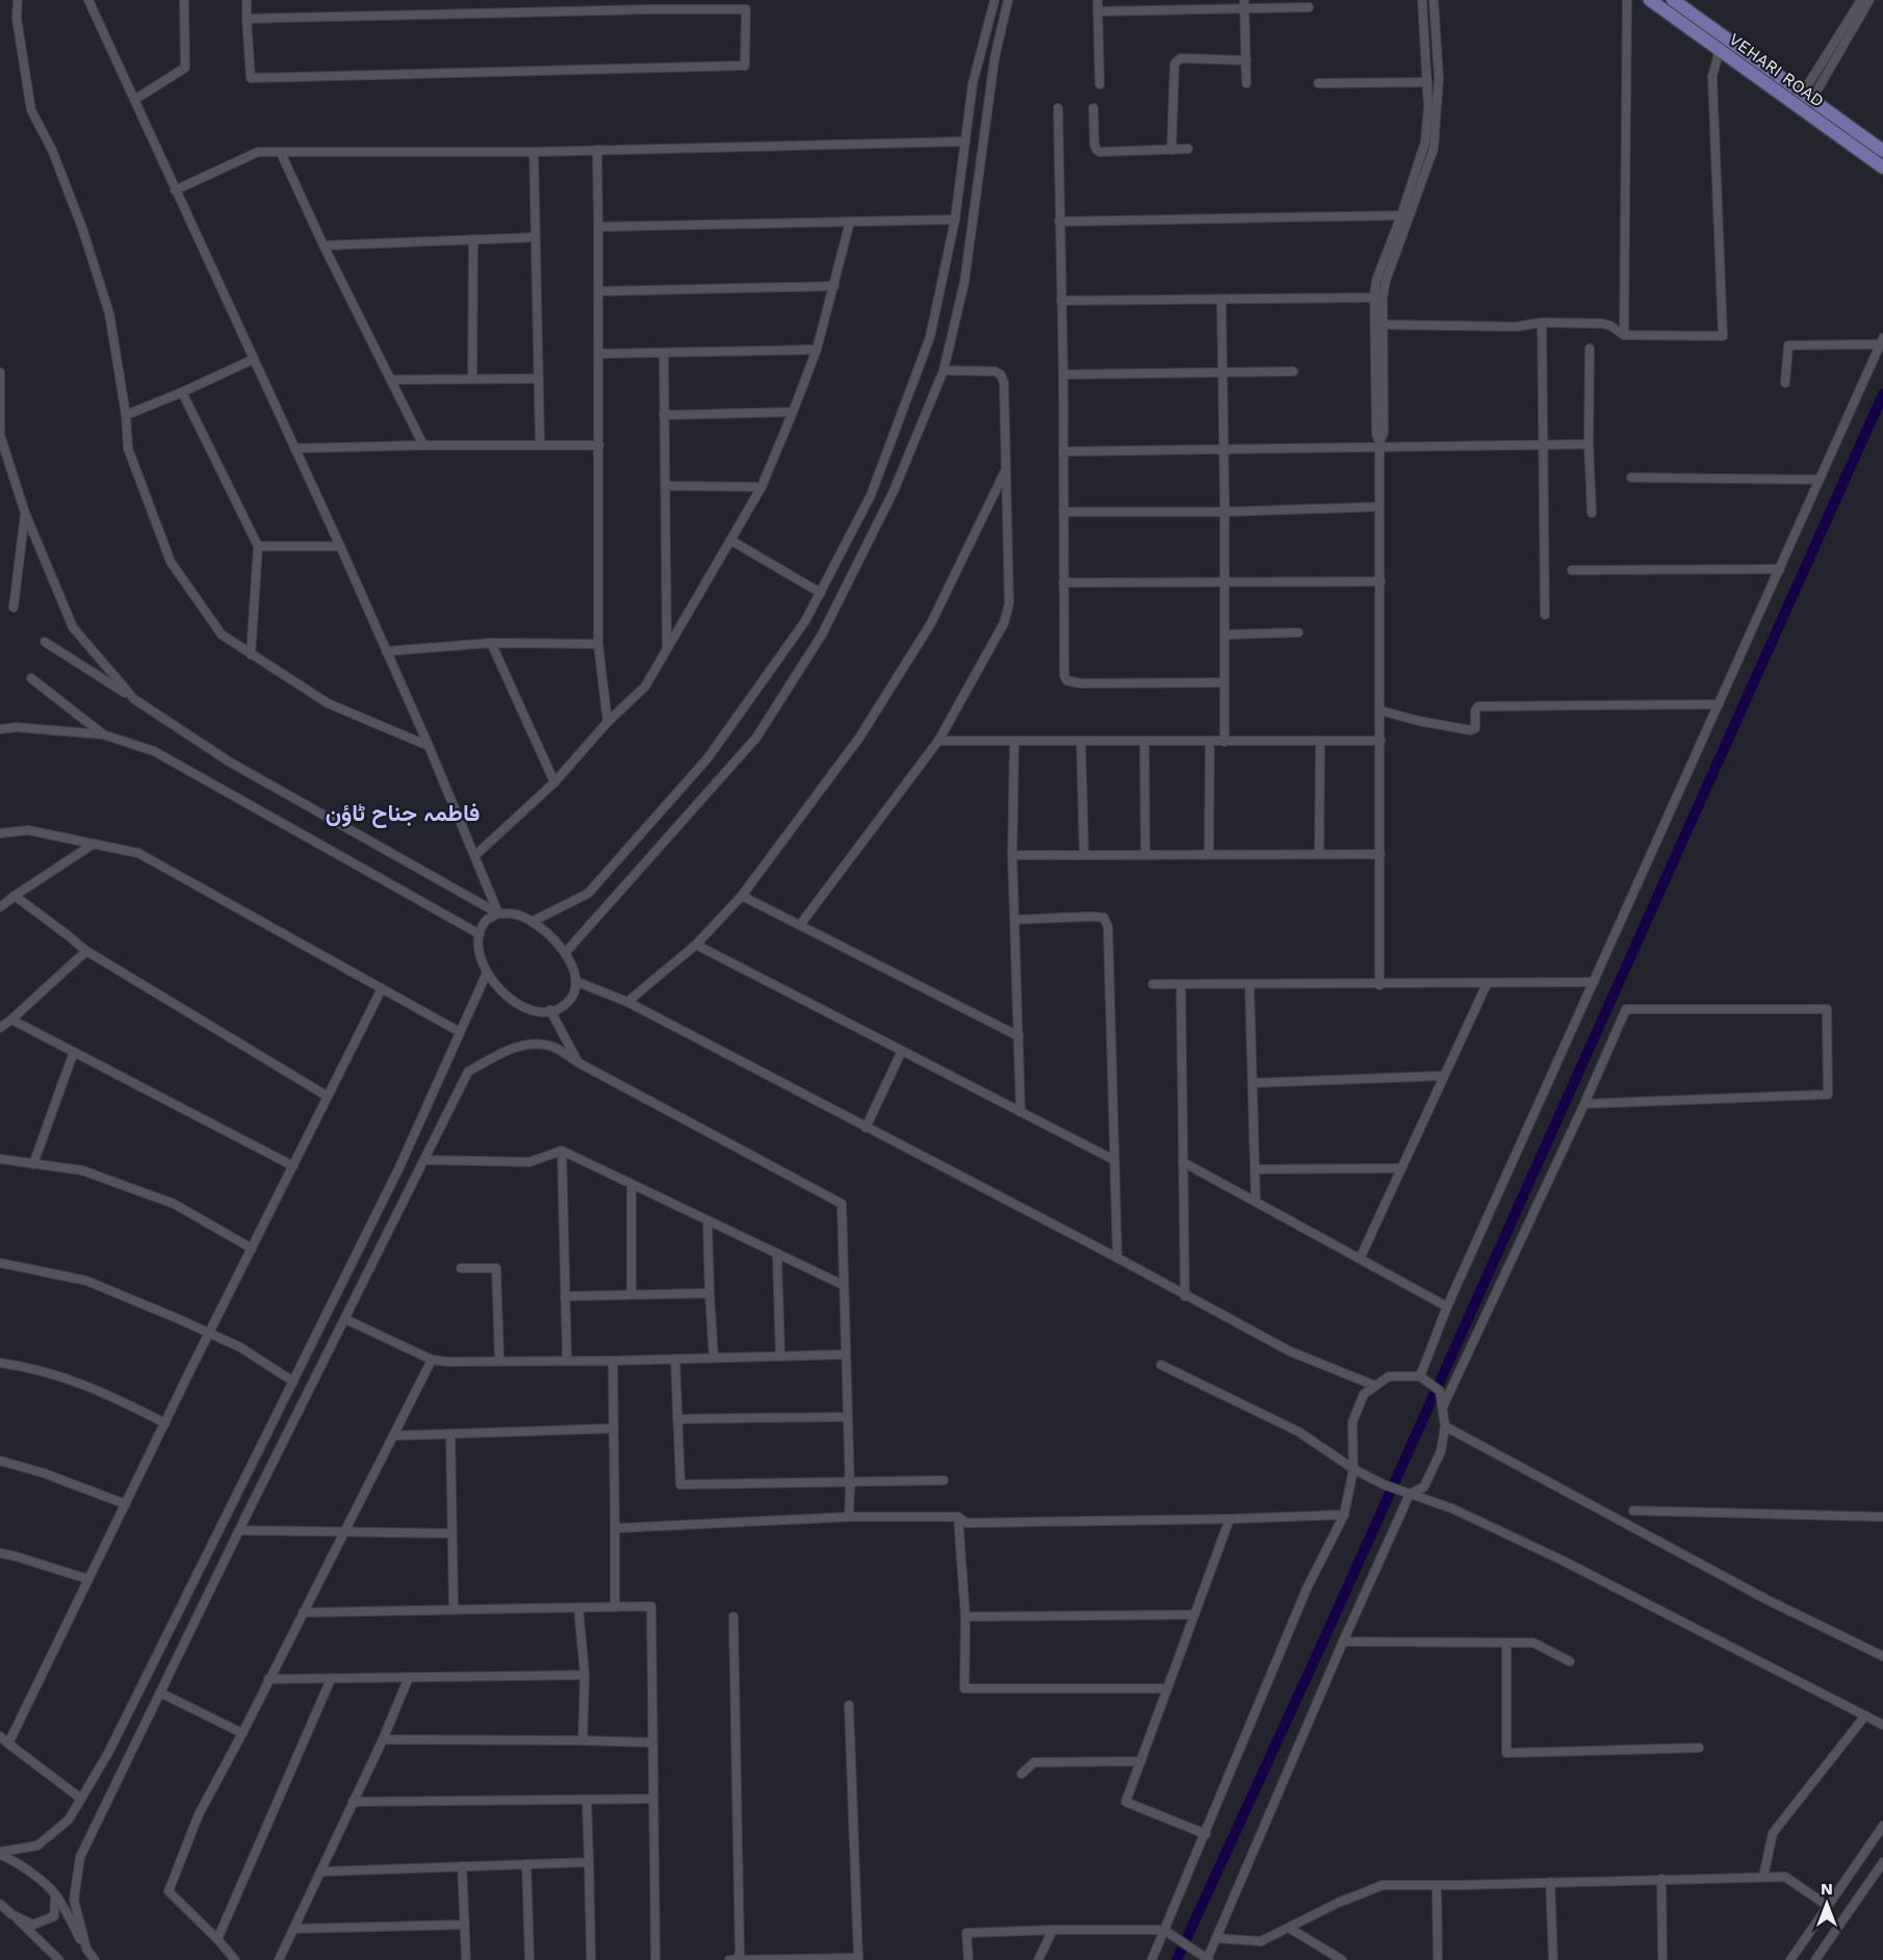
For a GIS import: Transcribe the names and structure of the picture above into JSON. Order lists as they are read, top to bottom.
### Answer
{
  "streets": {
    "main road": ["VEHARI ROAD"]
  },
  "districts": ["فاطمہ جناح ٹاؤن"],
  "north": "top"
}
